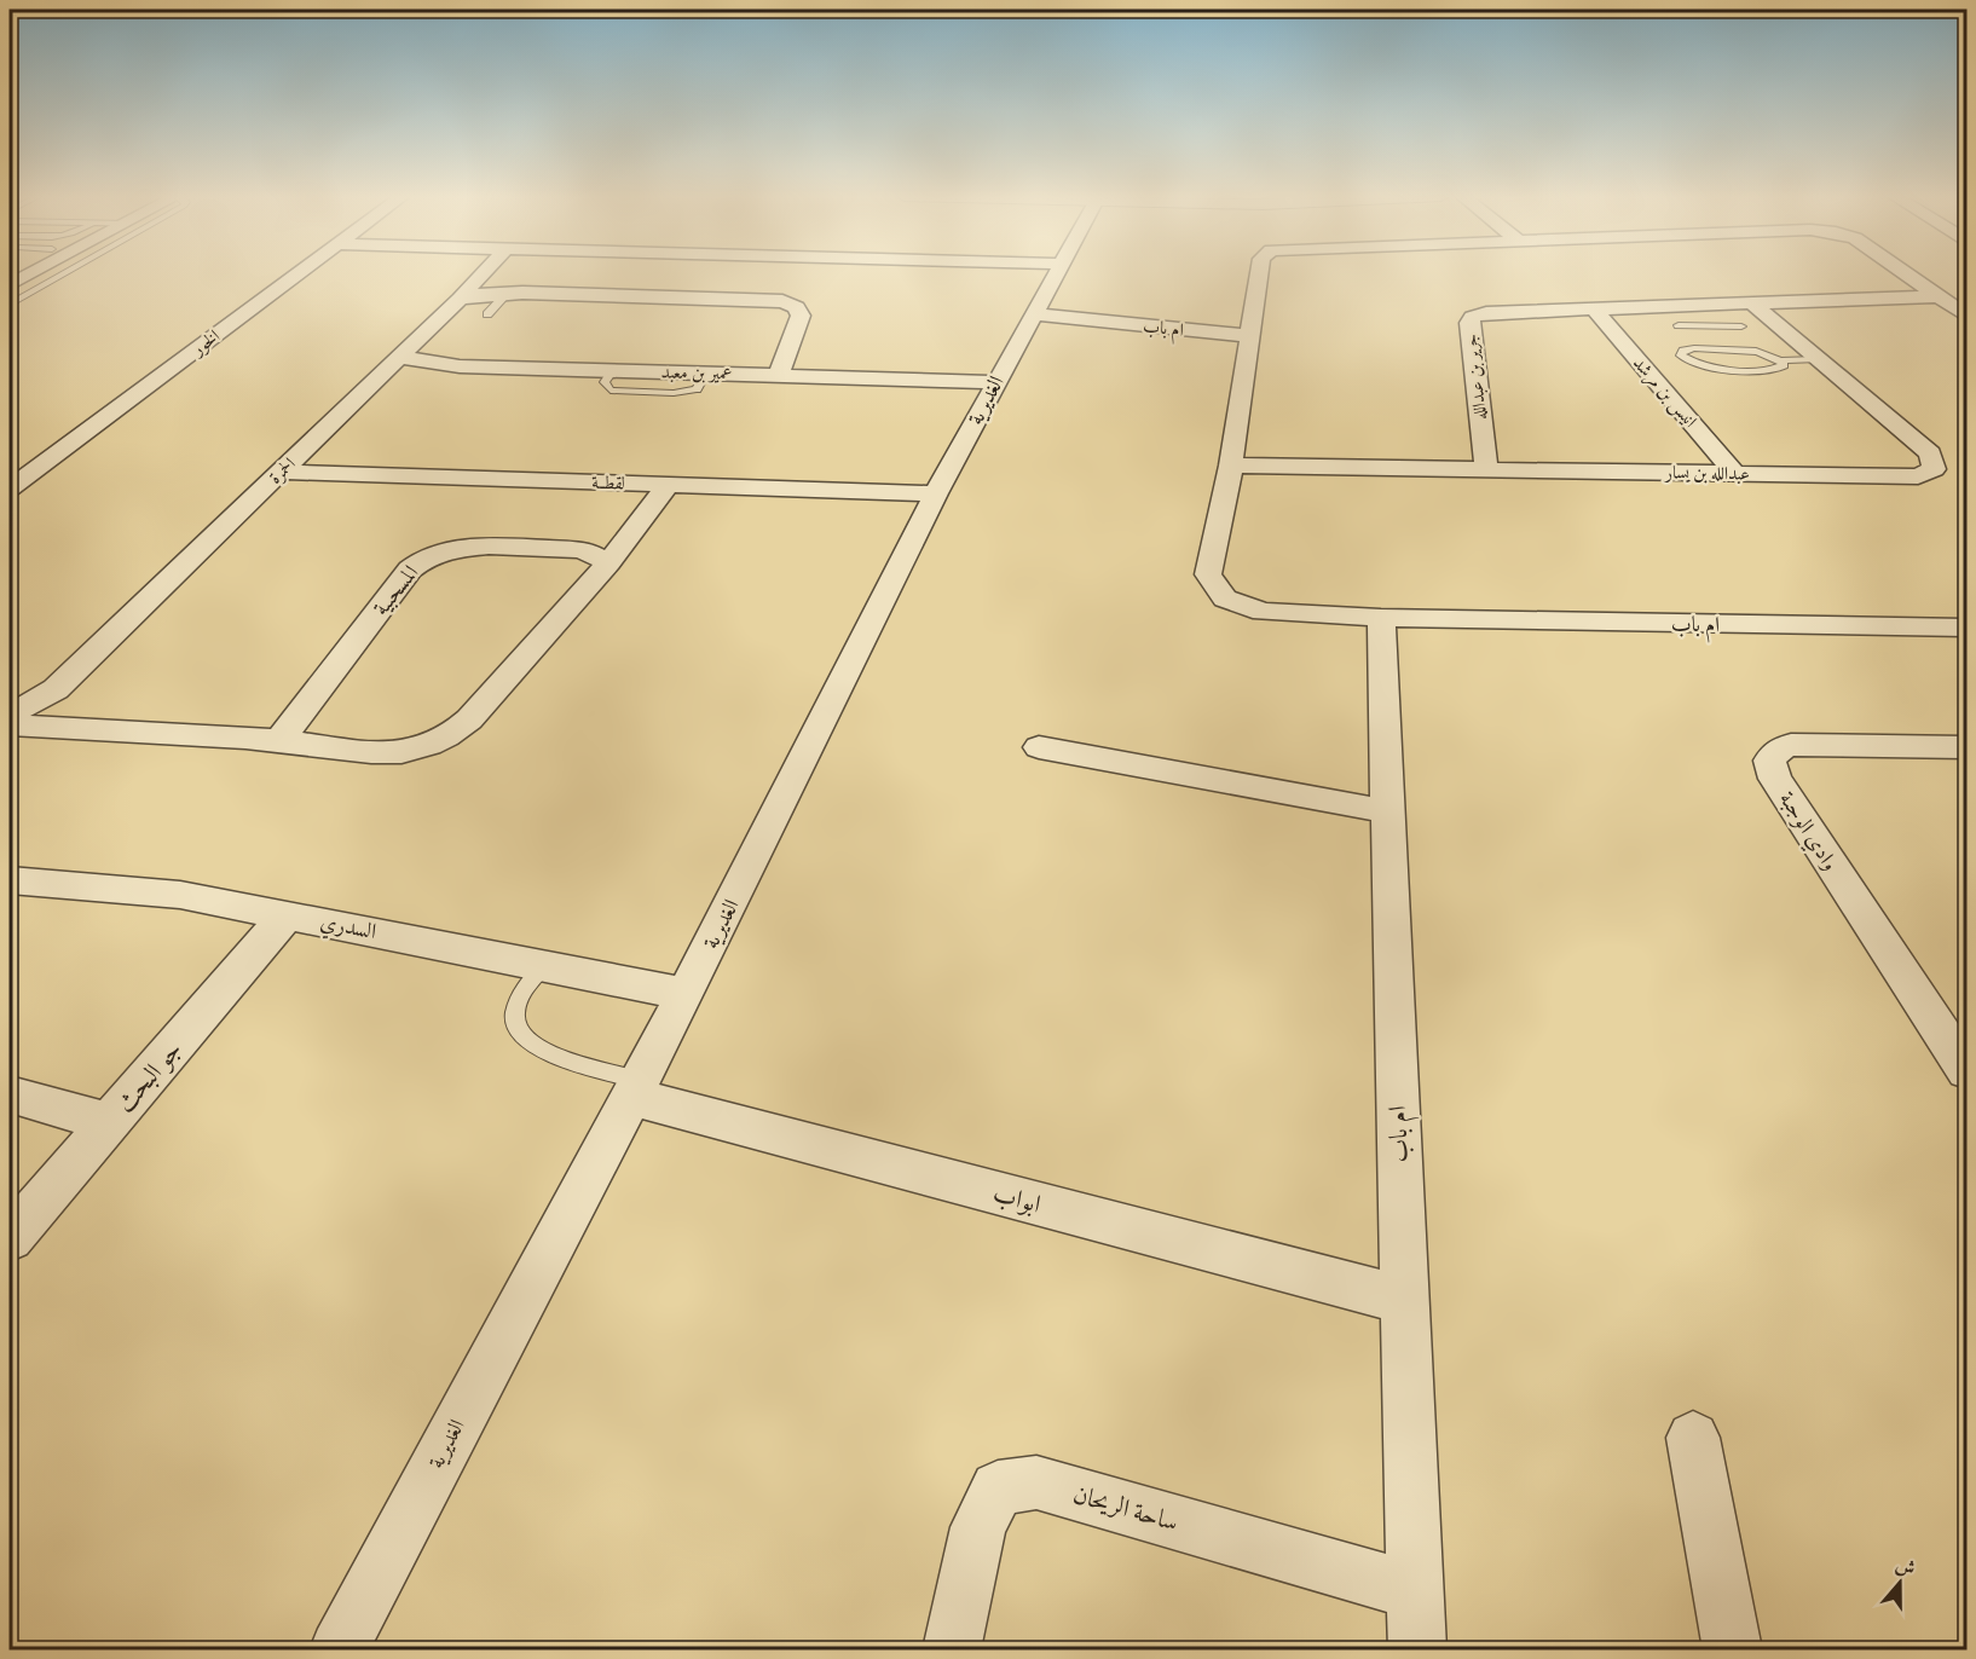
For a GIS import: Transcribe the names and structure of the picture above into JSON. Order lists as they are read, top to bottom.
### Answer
{
  "streets": {
    "street": [
      "ام باب",
      "الخور",
      "عمير بن معبد",
      "جرير بن عبدالله",
      "انيس بن مرشد",
      "الغديرية",
      "الحمرة",
      "عبدالله بن يسار",
      "لقطــة",
      "المسحبية",
      "وادي الوجبة",
      "السدري",
      "جو البحث",
      "ابواب",
      "ساحة الريحان"
    ]
  },
  "crossings": [
    ["ام باب", "جرير بن عبدالله"],
    ["ام باب", "الغديرية"],
    ["ام باب", "عبدالله بن يسار"],
    ["ام باب", "ابواب"],
    ["ام باب", "ساحة الريحان"],
    ["عمير بن معبد", "الغديرية"],
    ["عمير بن معبد", "الحمرة"],
    ["جرير بن عبدالله", "انيس بن مرشد"],
    ["جرير بن عبدالله", "عبدالله بن يسار"],
    ["انيس بن مرشد", "عبدالله بن يسار"],
    ["الغديرية", "لقطــة"],
    ["الغديرية", "السدري"],
    ["الغديرية", "ابواب"],
    ["الحمرة", "لقطــة"],
    ["السدري", "جو البحث"]
  ],
  "north": "top"
}
